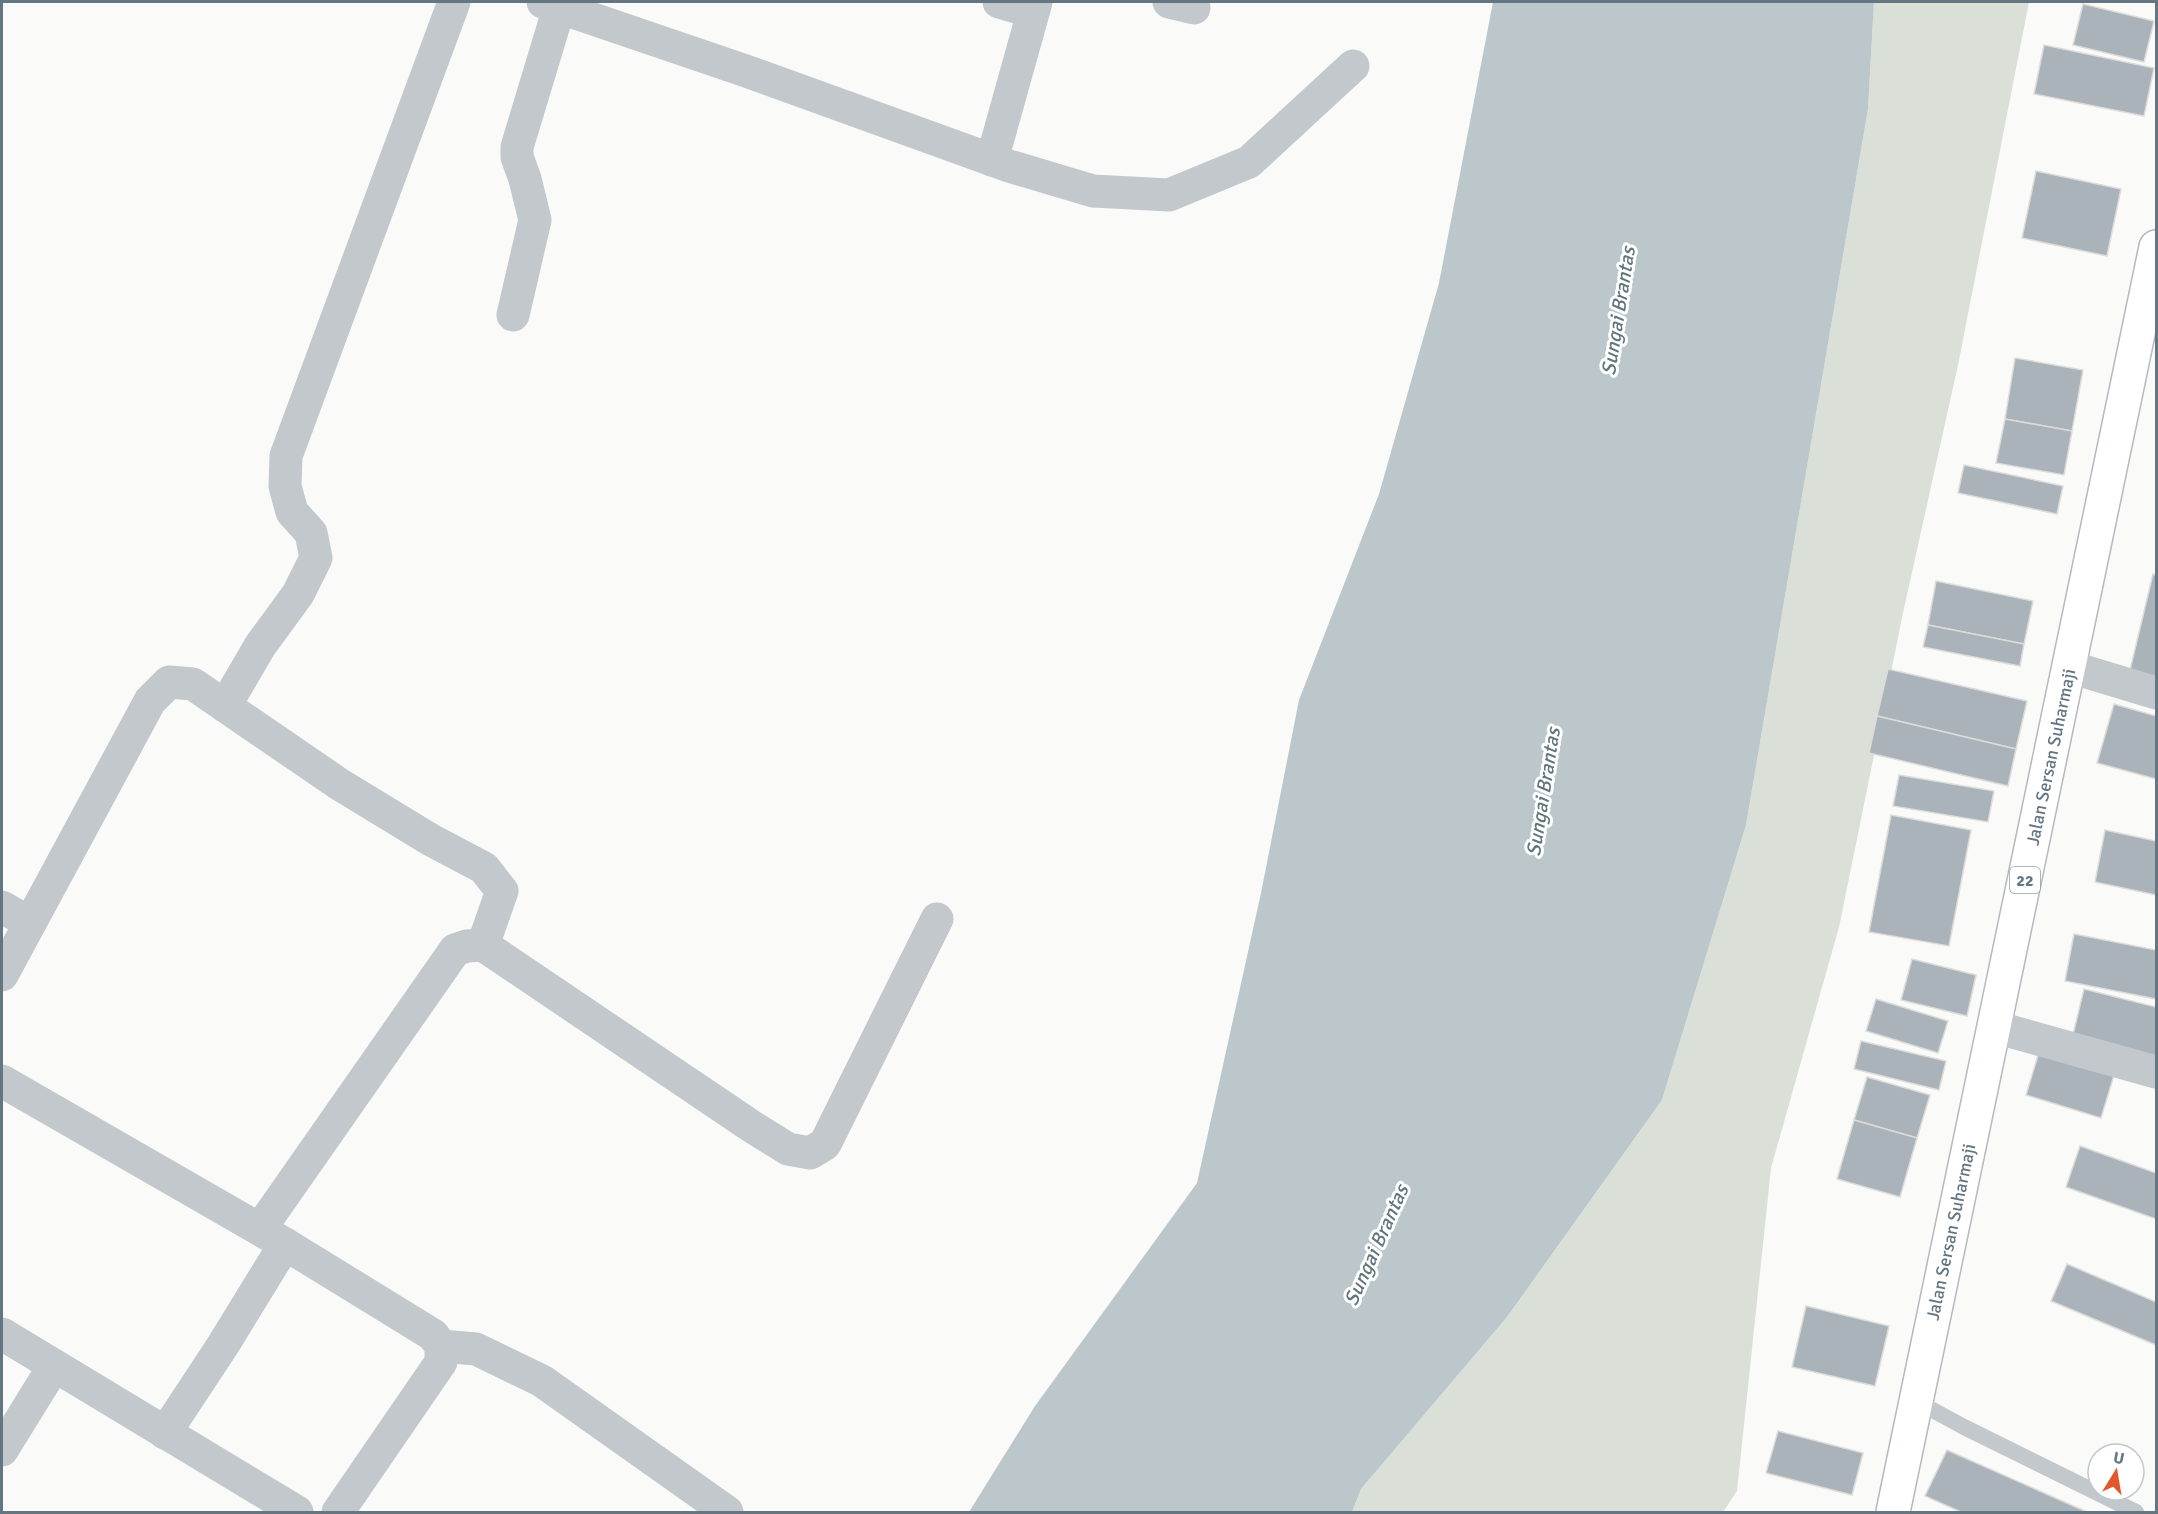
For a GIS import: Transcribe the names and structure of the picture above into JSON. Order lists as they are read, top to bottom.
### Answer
{
  "streets": {
    "highway": ["Jalan Sersan Suharmaji", "22"]
  },
  "water": ["Sungai Brantas"],
  "north": "top"
}
